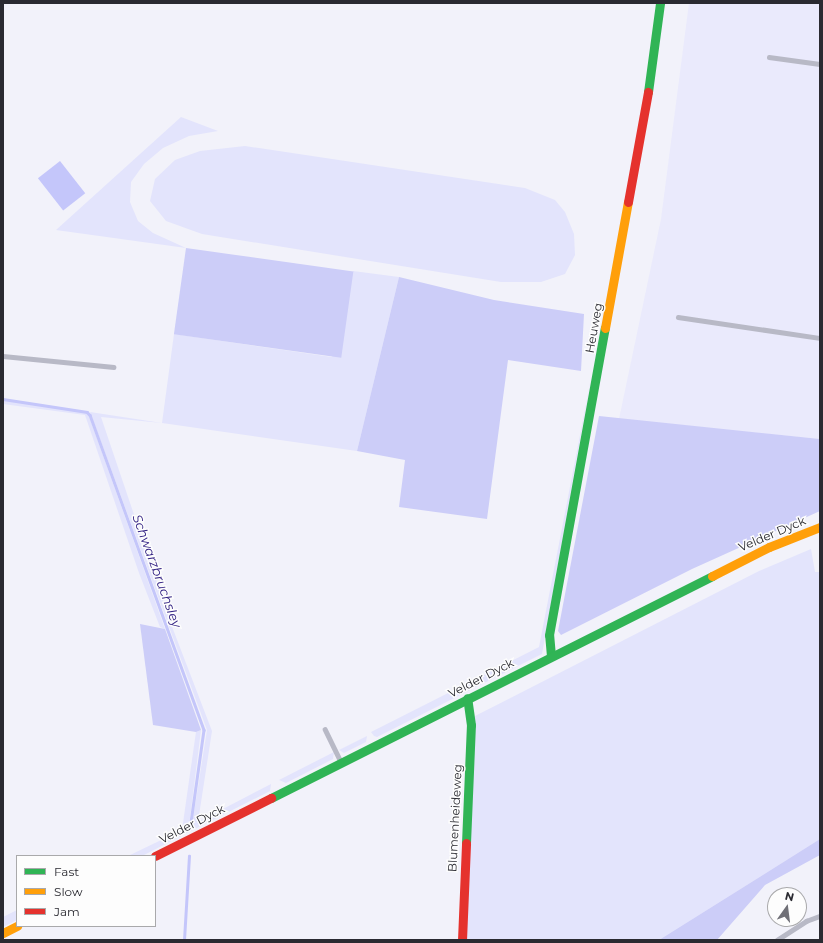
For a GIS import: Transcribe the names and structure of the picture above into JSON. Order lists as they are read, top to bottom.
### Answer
{
  "streets": {
    "street": ["Heuweg", "Velder Dyck", "Blumenheideweg"]
  },
  "crossings": [
    ["Heuweg", "Velder Dyck"],
    ["Velder Dyck", "Blumenheideweg"]
  ],
  "water": ["Schwarzbruchsley"],
  "legend": ["Fast", "Slow", "Jam"],
  "north": "top"
}
